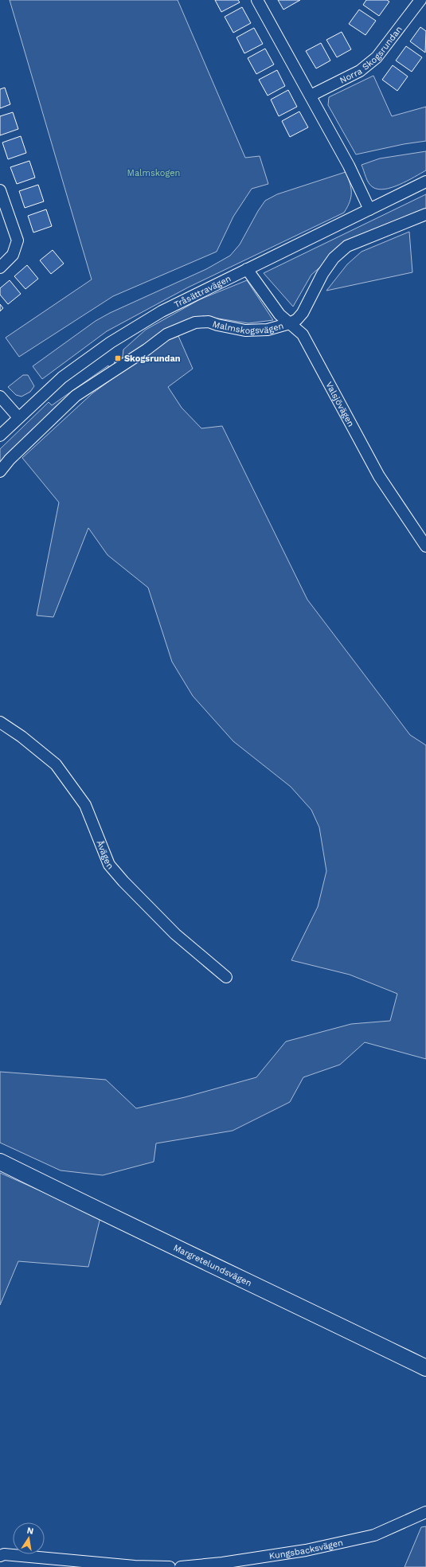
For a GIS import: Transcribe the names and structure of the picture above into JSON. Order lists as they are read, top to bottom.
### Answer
{
  "streets": {
    "street": [
      "Norra Skogsrundan",
      "Tråsättravägen",
      "Malmskogsvägen",
      "Valsjövägen",
      "Åvägen",
      "Margretelundsvägen",
      "Kungsbacksvägen"
    ]
  },
  "crossings": [
    ["Tråsättravägen", "Valsjövägen"],
    ["Malmskogsvägen", "Valsjövägen"]
  ],
  "parks": ["Malmskogen"],
  "places": {
    "transit": ["Skogsrundan"]
  },
  "north": "top"
}
